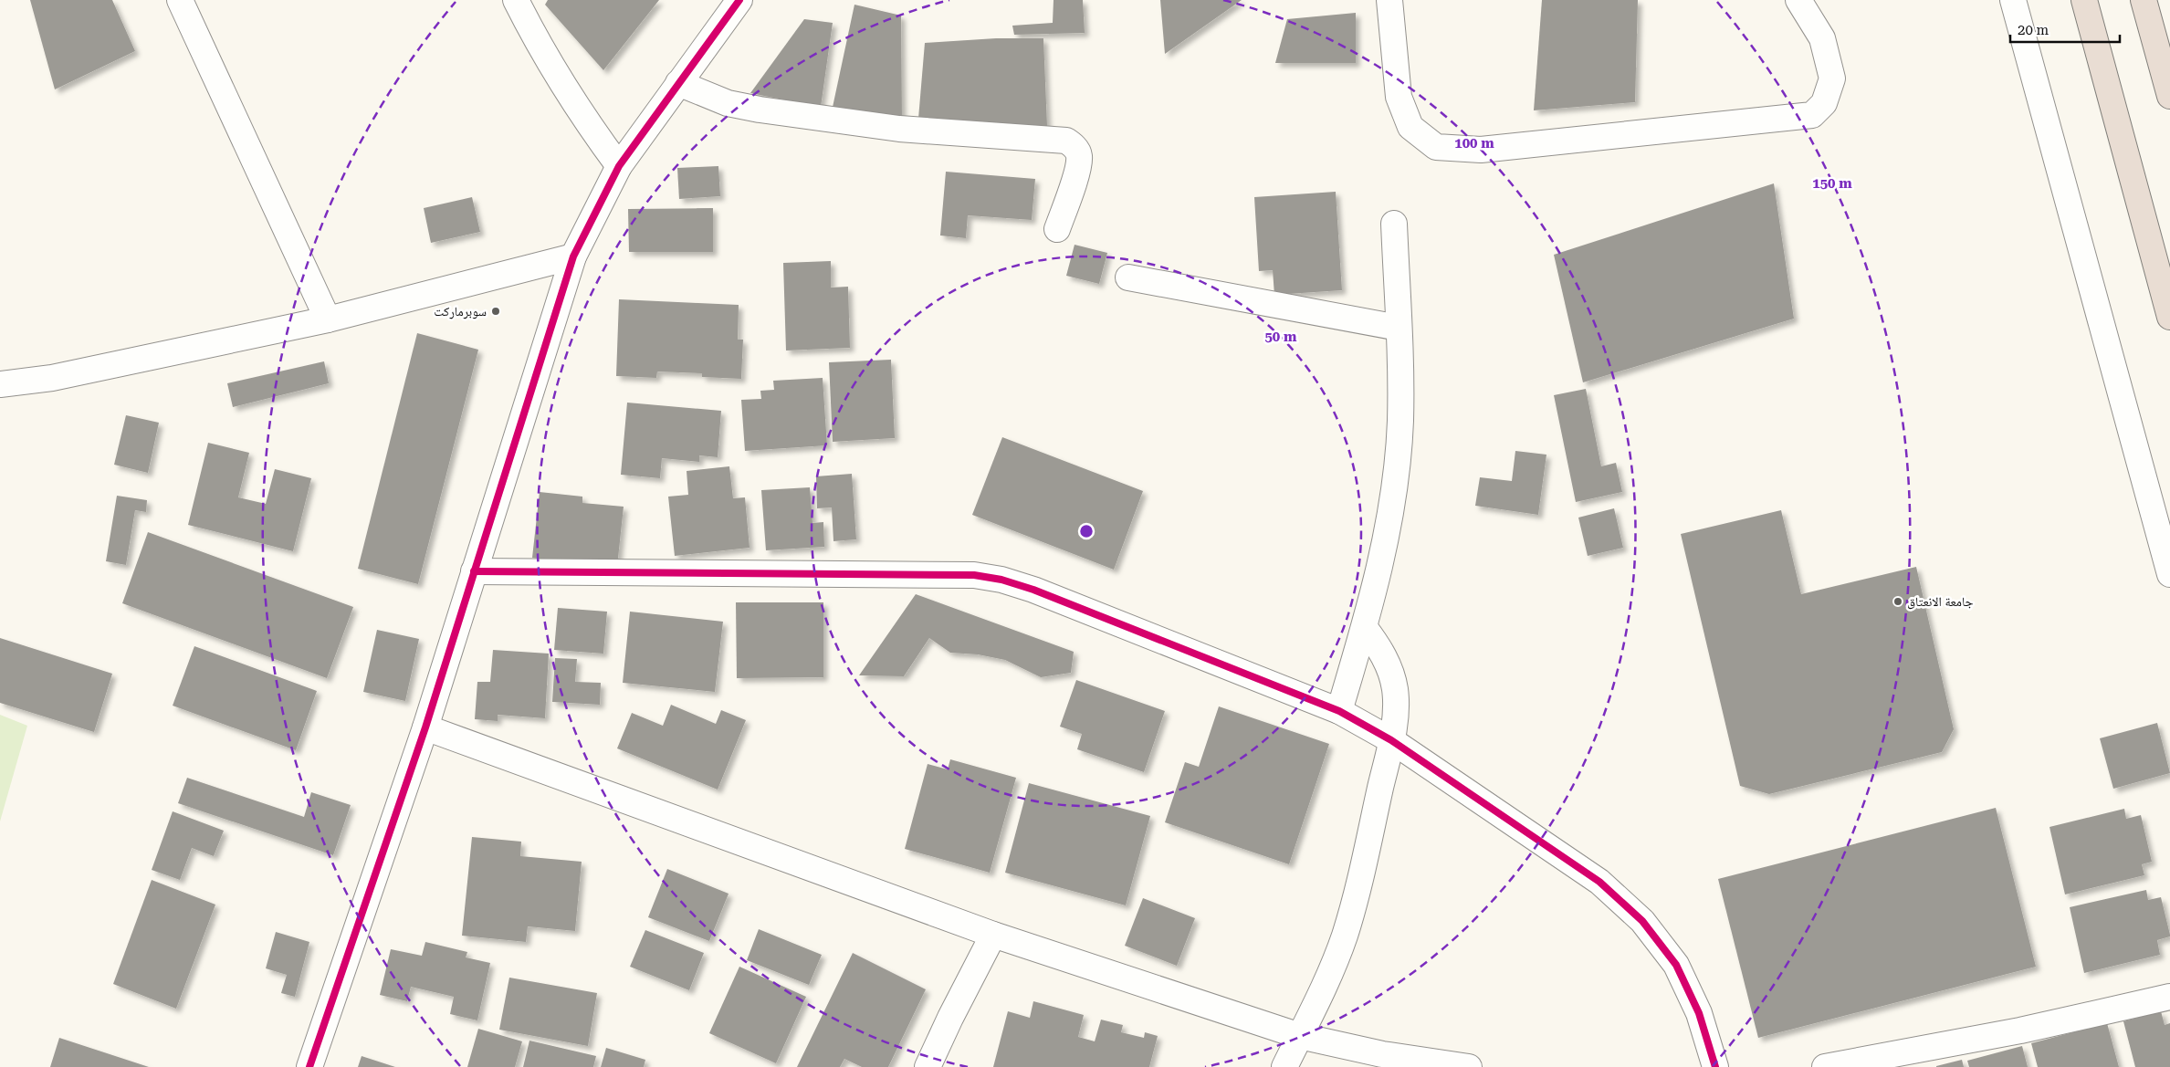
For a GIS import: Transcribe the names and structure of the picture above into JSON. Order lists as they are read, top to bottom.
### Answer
{
  "places": ["سوبرماركت", "جامعة الانعتاق"],
  "scale_bar": "20 m",
  "rings": ["100 m", "150 m", "50 m"]
}
